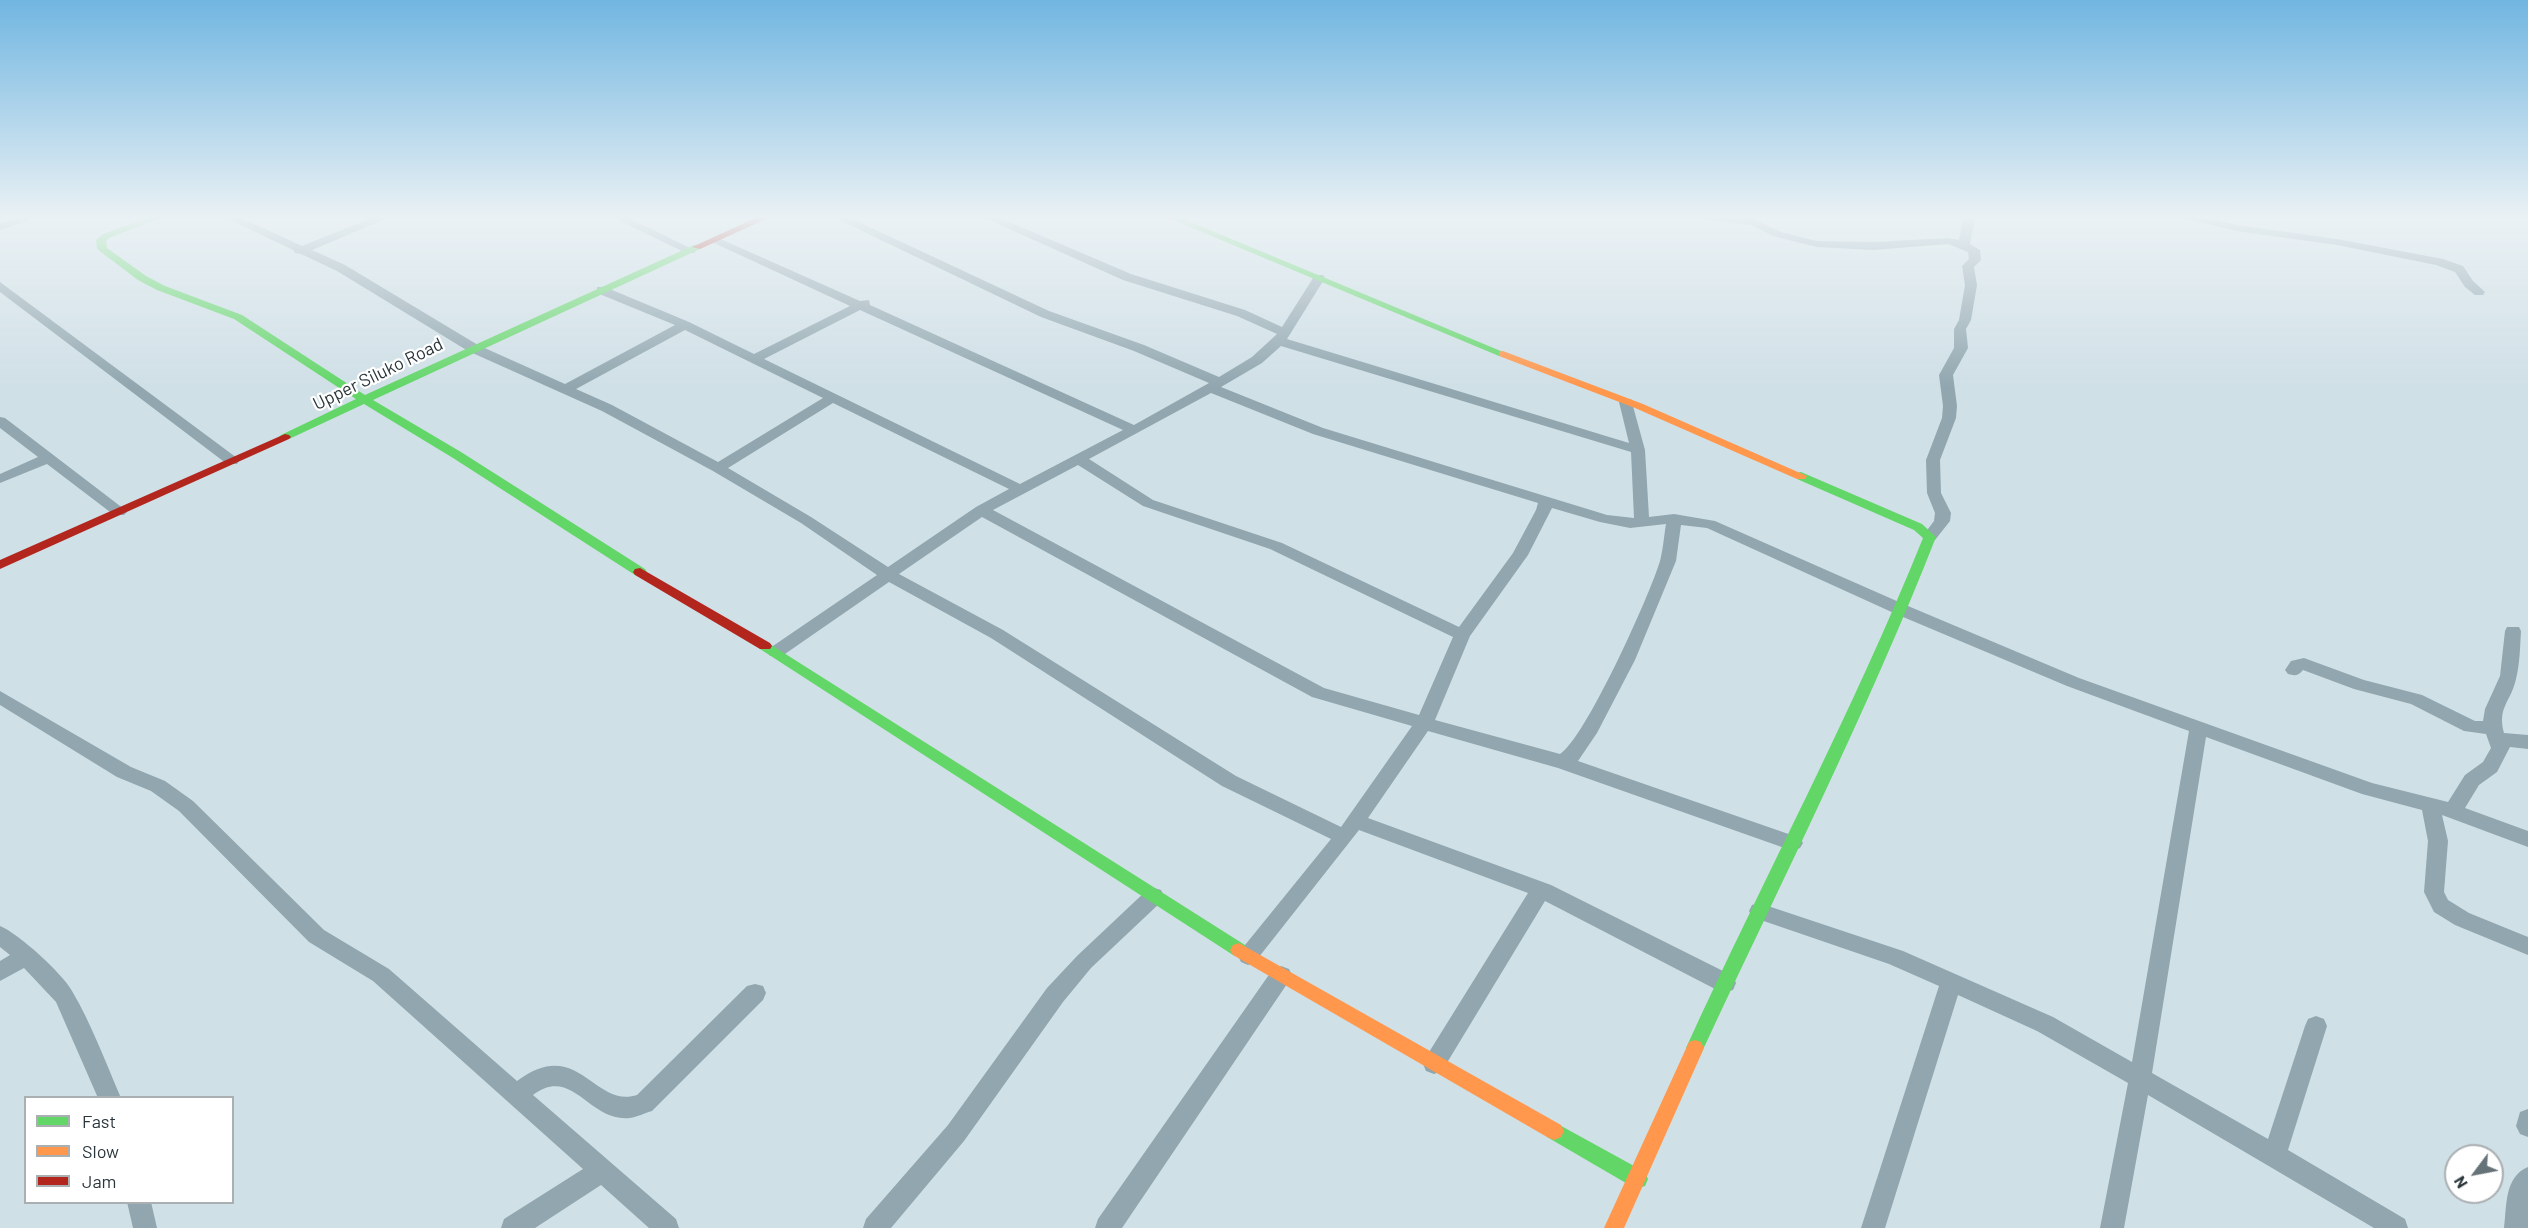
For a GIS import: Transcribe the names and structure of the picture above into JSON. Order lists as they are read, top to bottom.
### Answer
{
  "streets": {
    "street": ["Upper Siluko Road"]
  },
  "legend": ["Fast", "Slow", "Jam"],
  "north": "bottom left"
}
